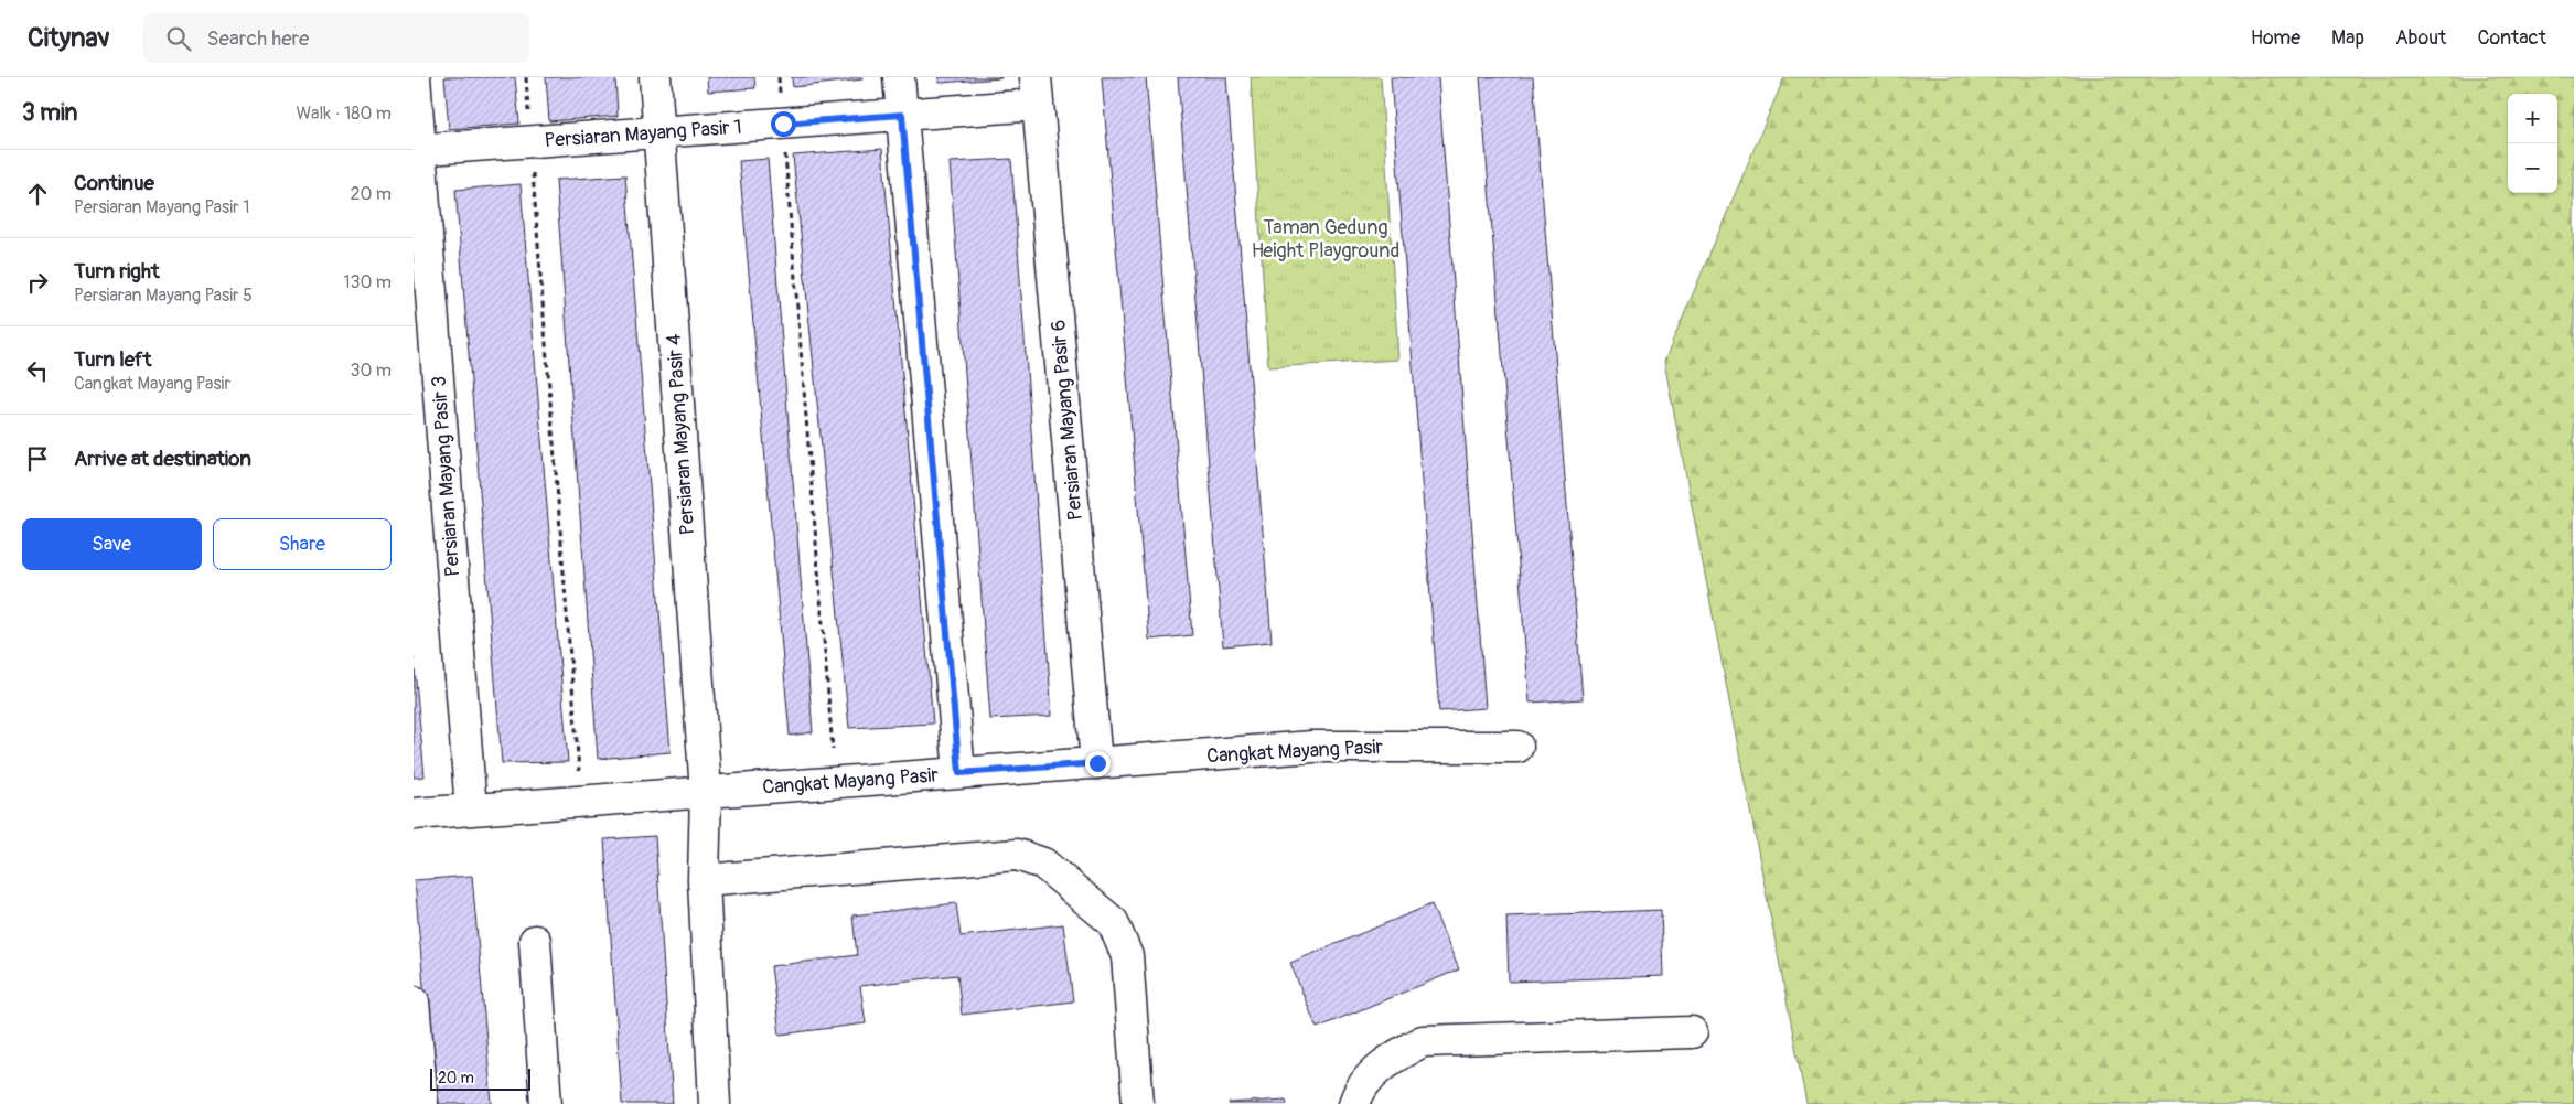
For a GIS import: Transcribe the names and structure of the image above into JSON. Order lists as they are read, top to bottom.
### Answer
{
  "streets": {
    "street": [
      "Persiaran Mayang Pasir 1",
      "Persiaran Mayang Pasir 6",
      "Persiaran Mayang Pasir 4",
      "Persiaran Mayang Pasir 3",
      "Cangkat Mayang Pasir"
    ]
  },
  "crossings": [
    ["Persiaran Mayang Pasir 1", "Persiaran Mayang Pasir 6"],
    ["Persiaran Mayang Pasir 1", "Persiaran Mayang Pasir 4"],
    ["Persiaran Mayang Pasir 1", "Persiaran Mayang Pasir 3"],
    ["Persiaran Mayang Pasir 6", "Cangkat Mayang Pasir"],
    ["Persiaran Mayang Pasir 4", "Cangkat Mayang Pasir"],
    ["Persiaran Mayang Pasir 3", "Cangkat Mayang Pasir"]
  ],
  "parks": ["Taman Gedung Height Playground"],
  "scale_bar": "20 m",
  "page": {
    "header": "Citynav",
    "search": "Search here",
    "nav": [
      "Home",
      "Map",
      "About",
      "Contact"
    ],
    "heading": ["3 min", "Walk · 180 m"],
    "map_buttons": ["+", "−"],
    "list": [
      ["Continue", "Persiaran Mayang Pasir 1", "20 m"],
      ["Turn right", "Persiaran Mayang Pasir 5", "130 m"],
      ["Turn left", "Cangkat Mayang Pasir", "30 m"],
      "Arrive at destination"
    ],
    "buttons": ["Save", "Share"],
    "scale": "20 m"
  }
}
